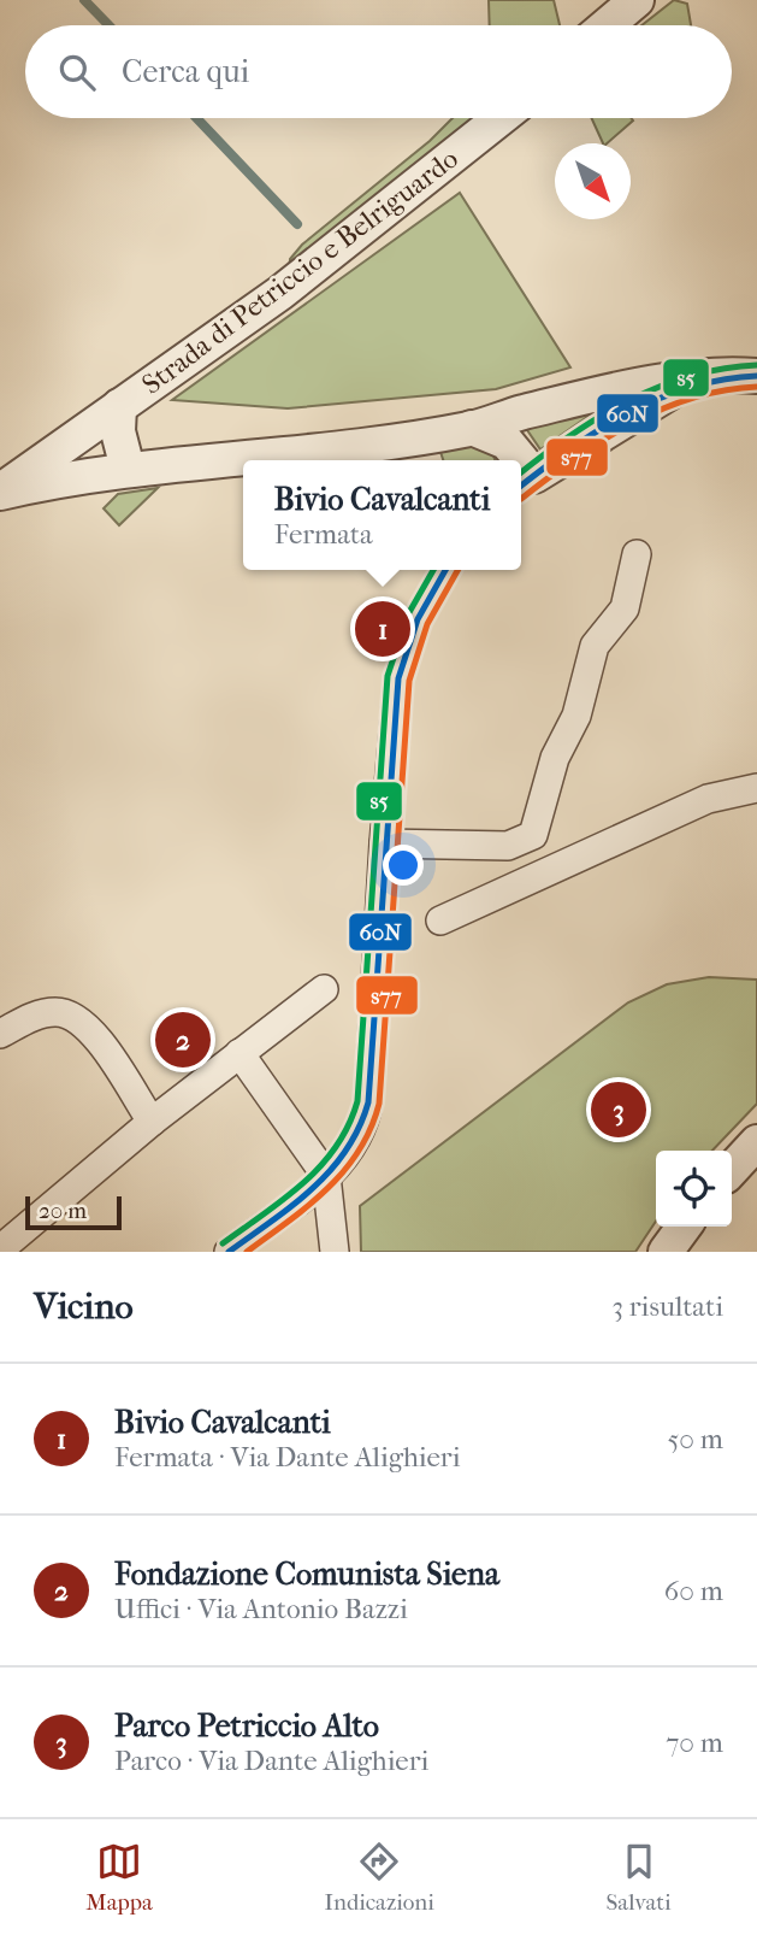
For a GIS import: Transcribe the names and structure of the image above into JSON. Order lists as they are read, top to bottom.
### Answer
{
  "streets": {
    "street": ["Strada di Petriccio e Belriguardo"]
  },
  "lines": ["transit line s5", "transit line 60N", "transit line s77"],
  "scale_bar": "20 m",
  "north": "bottom right",
  "page": {
    "search": "Cerca qui",
    "popup": ["Bivio Cavalcanti", "Fermata"],
    "pins": ["1", "2", "3"],
    "scale": "20 m",
    "heading": ["Vicino", "3 risultati"],
    "list": [
      {
        "mark": "1",
        "name": "Bivio Cavalcanti",
        "note": "Fermata · Via Dante Alighieri",
        "value": "50 m"
      },
      {
        "mark": "2",
        "name": "Fondazione Comunista Siena",
        "note": "Uffici · Via Antonio Bazzi",
        "value": "60 m"
      },
      {
        "mark": "3",
        "name": "Parco Petriccio Alto",
        "note": "Parco · Via Dante Alighieri",
        "value": "70 m"
      }
    ],
    "nav": ["Mappa", "Indicazioni", "Salvati"]
  }
}
